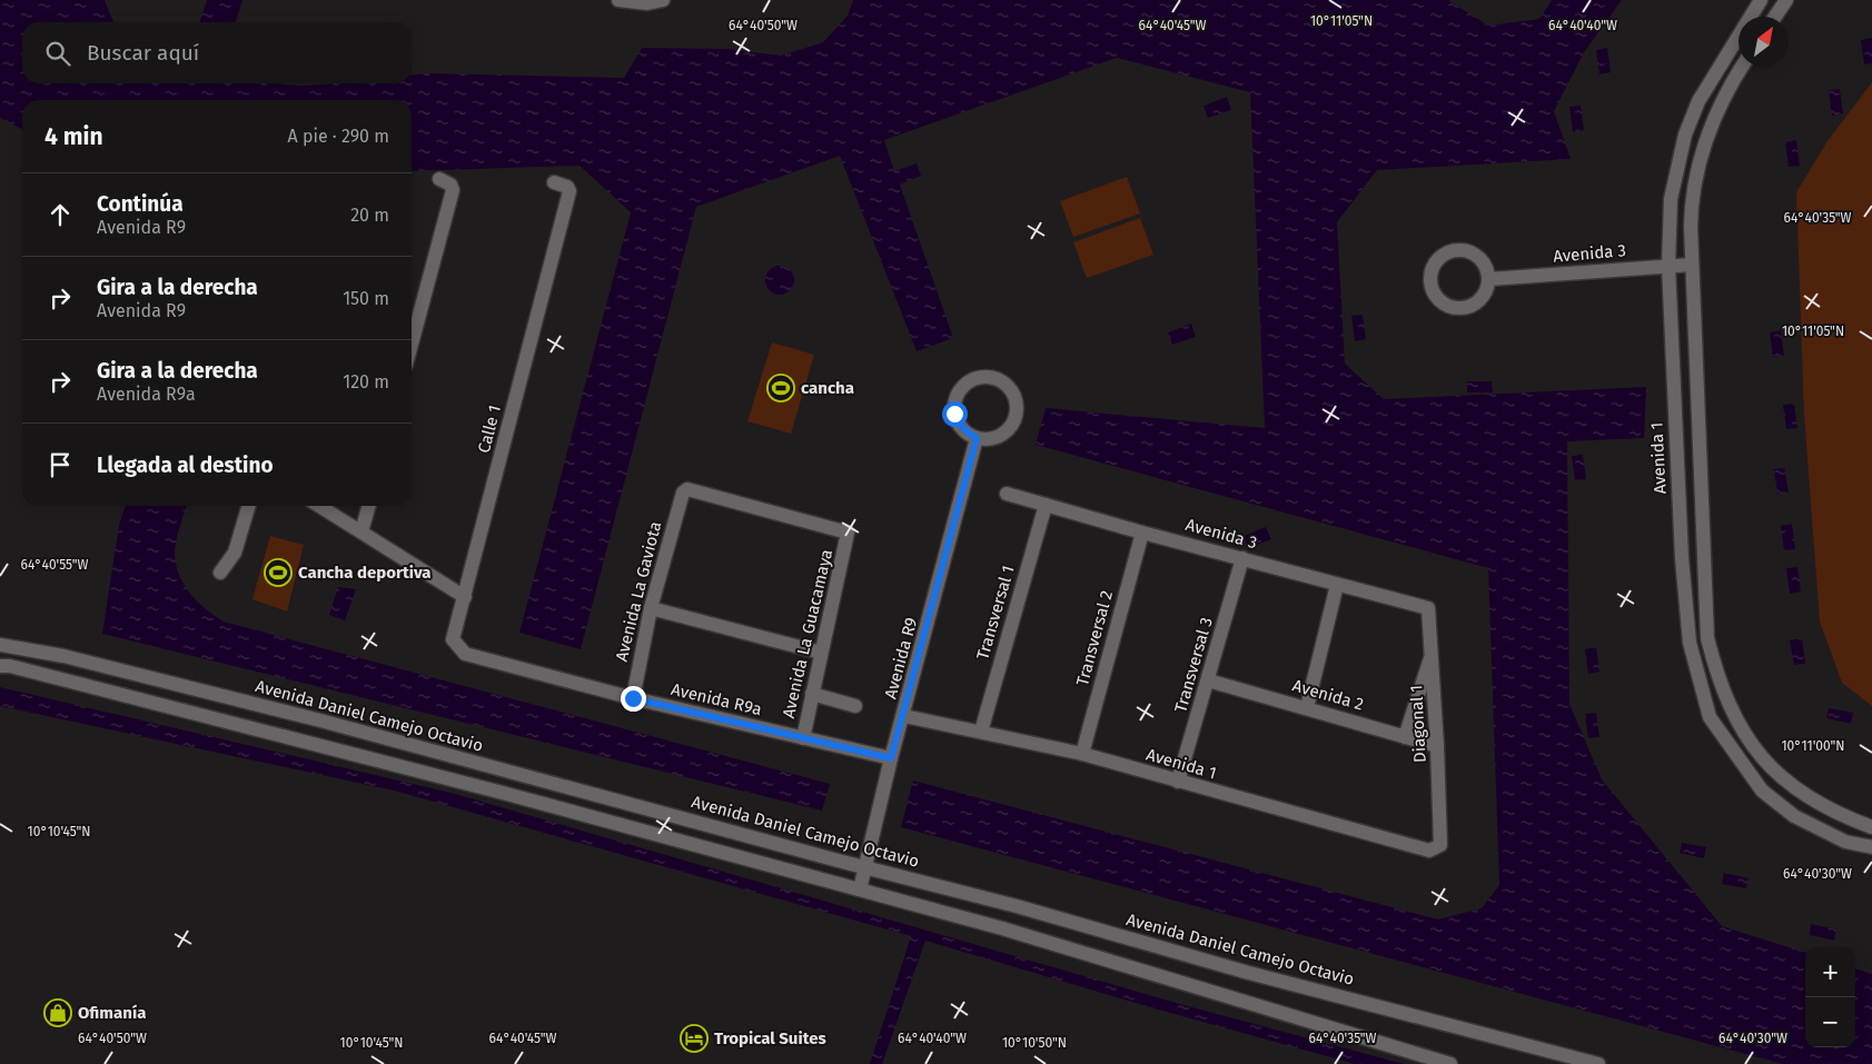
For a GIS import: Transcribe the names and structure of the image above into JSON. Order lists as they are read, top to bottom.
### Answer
{
  "streets": {
    "street": [
      "Avenida 3",
      "Calle 1",
      "Avenida 1",
      "Avenida La Gaviota",
      "Transversal 1",
      "Avenida La Guacamaya",
      "Transversal 2",
      "Avenida R9",
      "Transversal 3",
      "Avenida 2",
      "Avenida R9a",
      "Avenida Daniel Camejo Octavio",
      "Diagonal 1"
    ]
  },
  "crossings": [
    ["Avenida 3", "Avenida 1"],
    ["Avenida 3", "Transversal 1"],
    ["Avenida 3", "Transversal 2"],
    ["Avenida 3", "Transversal 3"],
    ["Avenida 3", "Diagonal 1"],
    ["Calle 1", "Avenida R9a"],
    ["Avenida 1", "Transversal 1"],
    ["Avenida 1", "Transversal 2"],
    ["Avenida 1", "Avenida R9"],
    ["Avenida 1", "Transversal 3"],
    ["Avenida 1", "Diagonal 1"],
    ["Avenida La Gaviota", "Avenida La Guacamaya"],
    ["Avenida La Gaviota", "Avenida R9a"],
    ["Avenida La Guacamaya", "Avenida R9a"],
    ["Avenida R9", "Avenida R9a"],
    ["Avenida R9", "Avenida Daniel Camejo Octavio"],
    ["Transversal 3", "Avenida 2"],
    ["Avenida 2", "Diagonal 1"]
  ],
  "places": {
    "sports": ["cancha", "Cancha deportiva"],
    "shop": ["Ofimanía"],
    "hotel": ["Tropical Suites"]
  },
  "north": "top right",
  "page": {
    "search": "Buscar aquí",
    "heading": ["4 min", "A pie · 290 m"],
    "list": [
      ["Continúa", "Avenida R9", "20 m"],
      ["Gira a la derecha", "Avenida R9", "150 m"],
      ["Gira a la derecha", "Avenida R9a", "120 m"],
      "Llegada al destino"
    ],
    "map_buttons": ["+", "−"]
  },
  "coordinates": [
    "10°11'05\"N",
    "64°40'50\"W",
    "64°40'45\"W",
    "64°40'40\"W",
    "64°40'35\"W",
    "64°40'55\"W",
    "10°11'00\"N",
    "10°10'45\"N",
    "64°40'30\"W",
    "10°10'50\"N"
  ]
}
